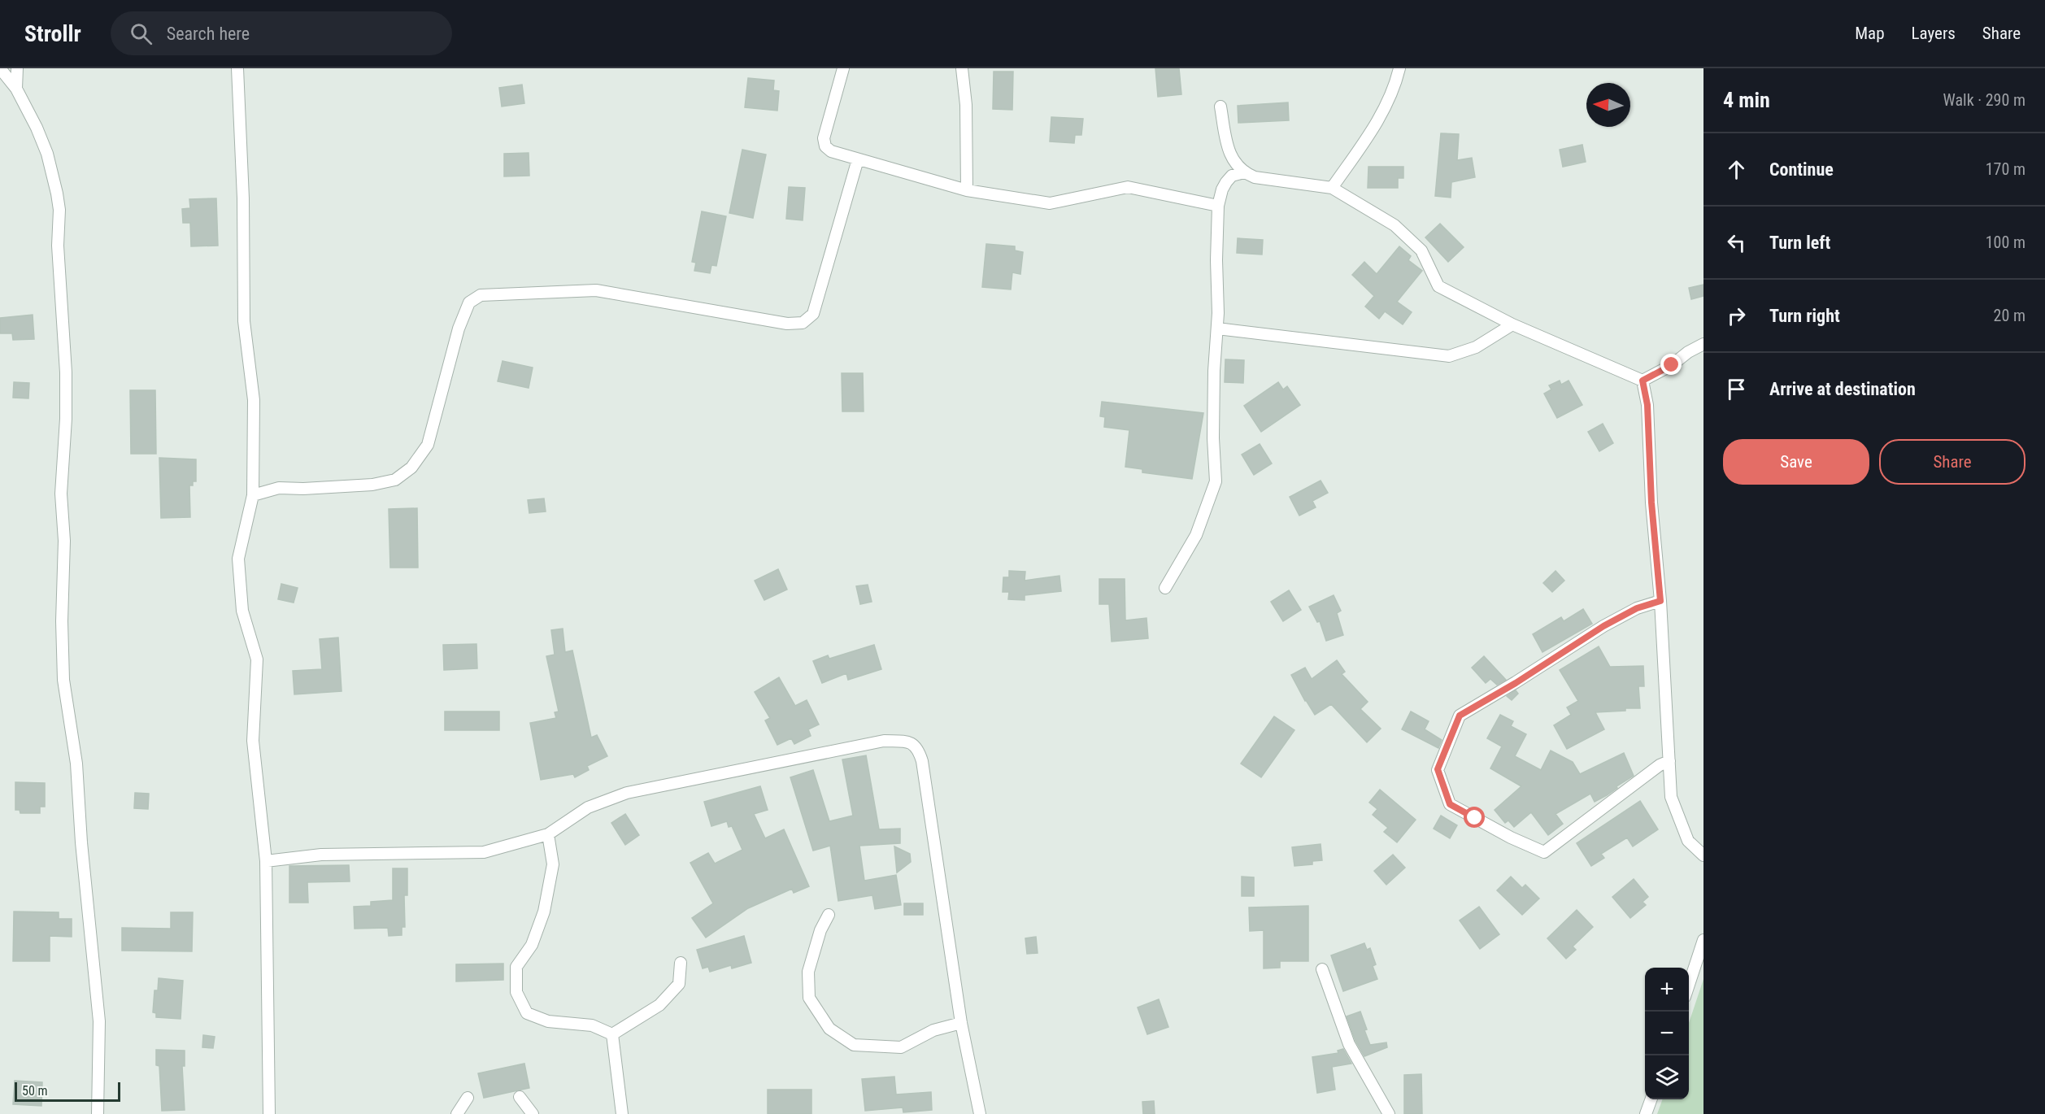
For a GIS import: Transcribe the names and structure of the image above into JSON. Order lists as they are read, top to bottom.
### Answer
{
  "scale_bar": "50 m",
  "north": "left",
  "page": {
    "header": "Strollr",
    "search": "Search here",
    "nav": ["Map", "Layers", "Share"],
    "heading": ["4 min", "Walk · 290 m"],
    "list": [
      ["Continue", "170 m"],
      ["Turn left", "100 m"],
      ["Turn right", "20 m"],
      "Arrive at destination"
    ],
    "buttons": ["Save", "Share"],
    "map_buttons": ["+", "−"],
    "scale": "50 m"
  }
}
